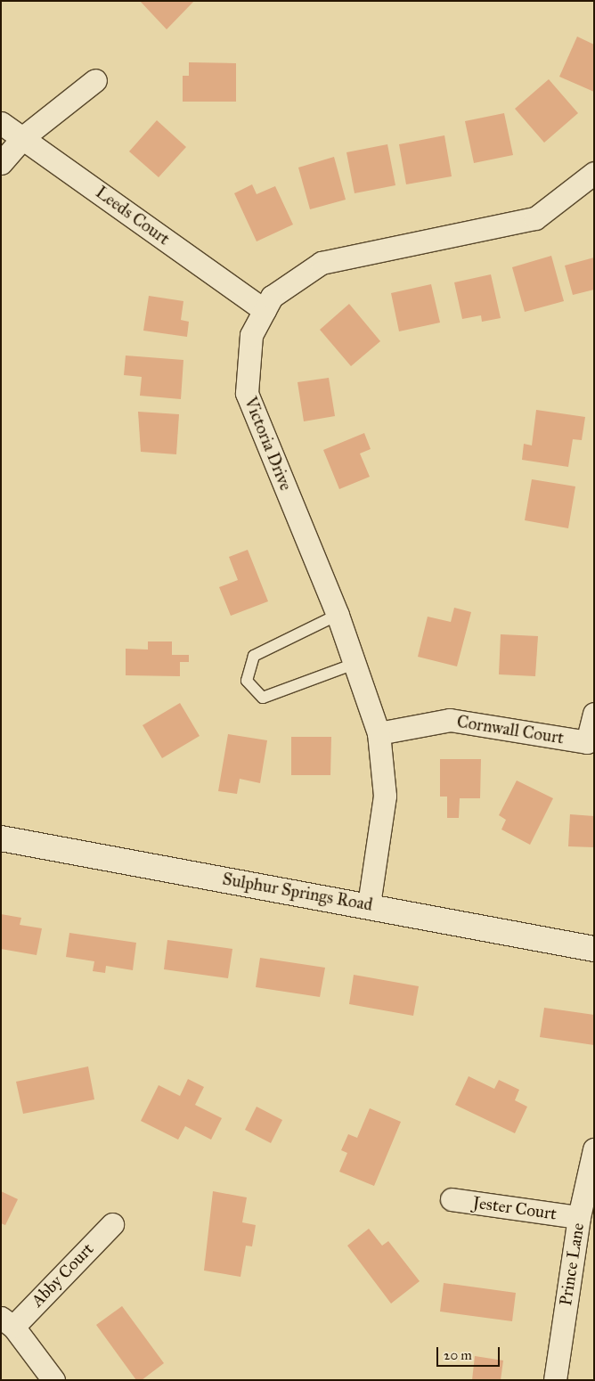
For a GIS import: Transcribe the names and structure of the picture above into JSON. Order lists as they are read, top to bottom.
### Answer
{
  "streets": {
    "street": [
      "Leeds Court",
      "Victoria Drive",
      "Cornwall Court",
      "Sulphur Springs Road",
      "Jester Court",
      "Prince Lane",
      "Abby Court"
    ]
  },
  "crossings": [
    ["Leeds Court", "Victoria Drive"],
    ["Victoria Drive", "Cornwall Court"],
    ["Victoria Drive", "Sulphur Springs Road"],
    ["Jester Court", "Prince Lane"]
  ],
  "scale_bar": "20 m"
}
